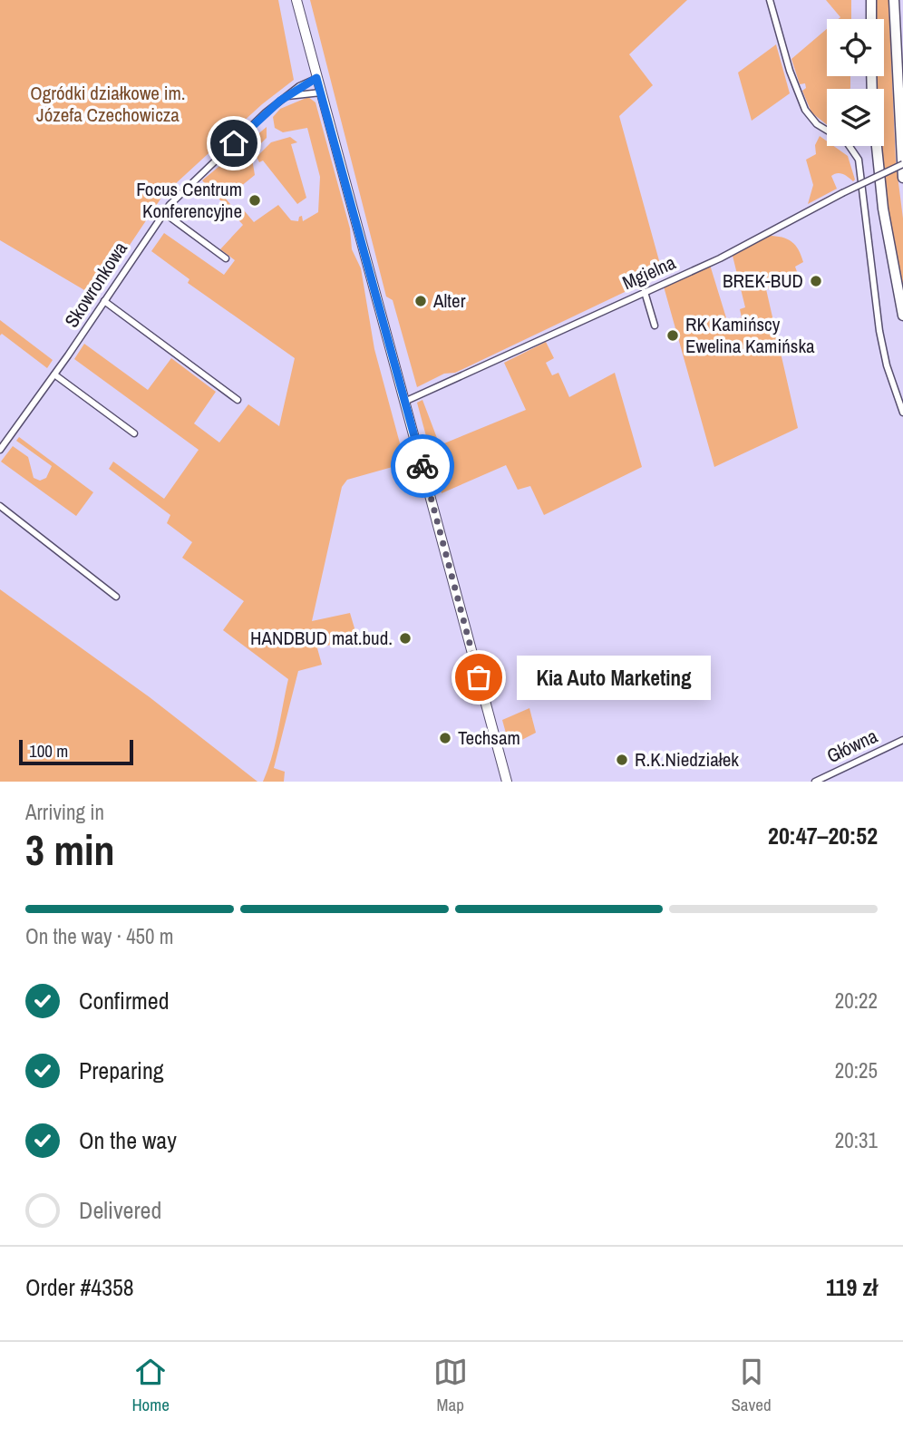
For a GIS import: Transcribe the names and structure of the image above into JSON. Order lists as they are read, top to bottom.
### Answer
{
  "streets": {
    "street": ["Mgielna", "Skowronkowa", "Główna"]
  },
  "parks": ["Ogródki działkowe im. Józefa Czechowicza"],
  "places": [
    "Focus Centrum Konferencyjne",
    "BREK-BUD",
    "Alter",
    "RK Kamińscy Ewelina Kamińska",
    "HANDBUD mat.bud.",
    "Kia Auto Marketing",
    "Techsam",
    "R.K.Niedziałek"
  ],
  "scale_bar": "100 m",
  "page": {
    "bubble": "Kia Auto Marketing",
    "scale": "100 m",
    "heading": ["3 min", "Arriving in", "20:47–20:52"],
    "panel": ["Order #4358", "119 zł"],
    "bar": "On the way · 450 m",
    "list": [
      ["Confirmed", "20:22"],
      ["Preparing", "20:25"],
      ["On the way", "20:31"],
      "Delivered"
    ],
    "tabs": ["Home", "Map", "Saved"]
  }
}
